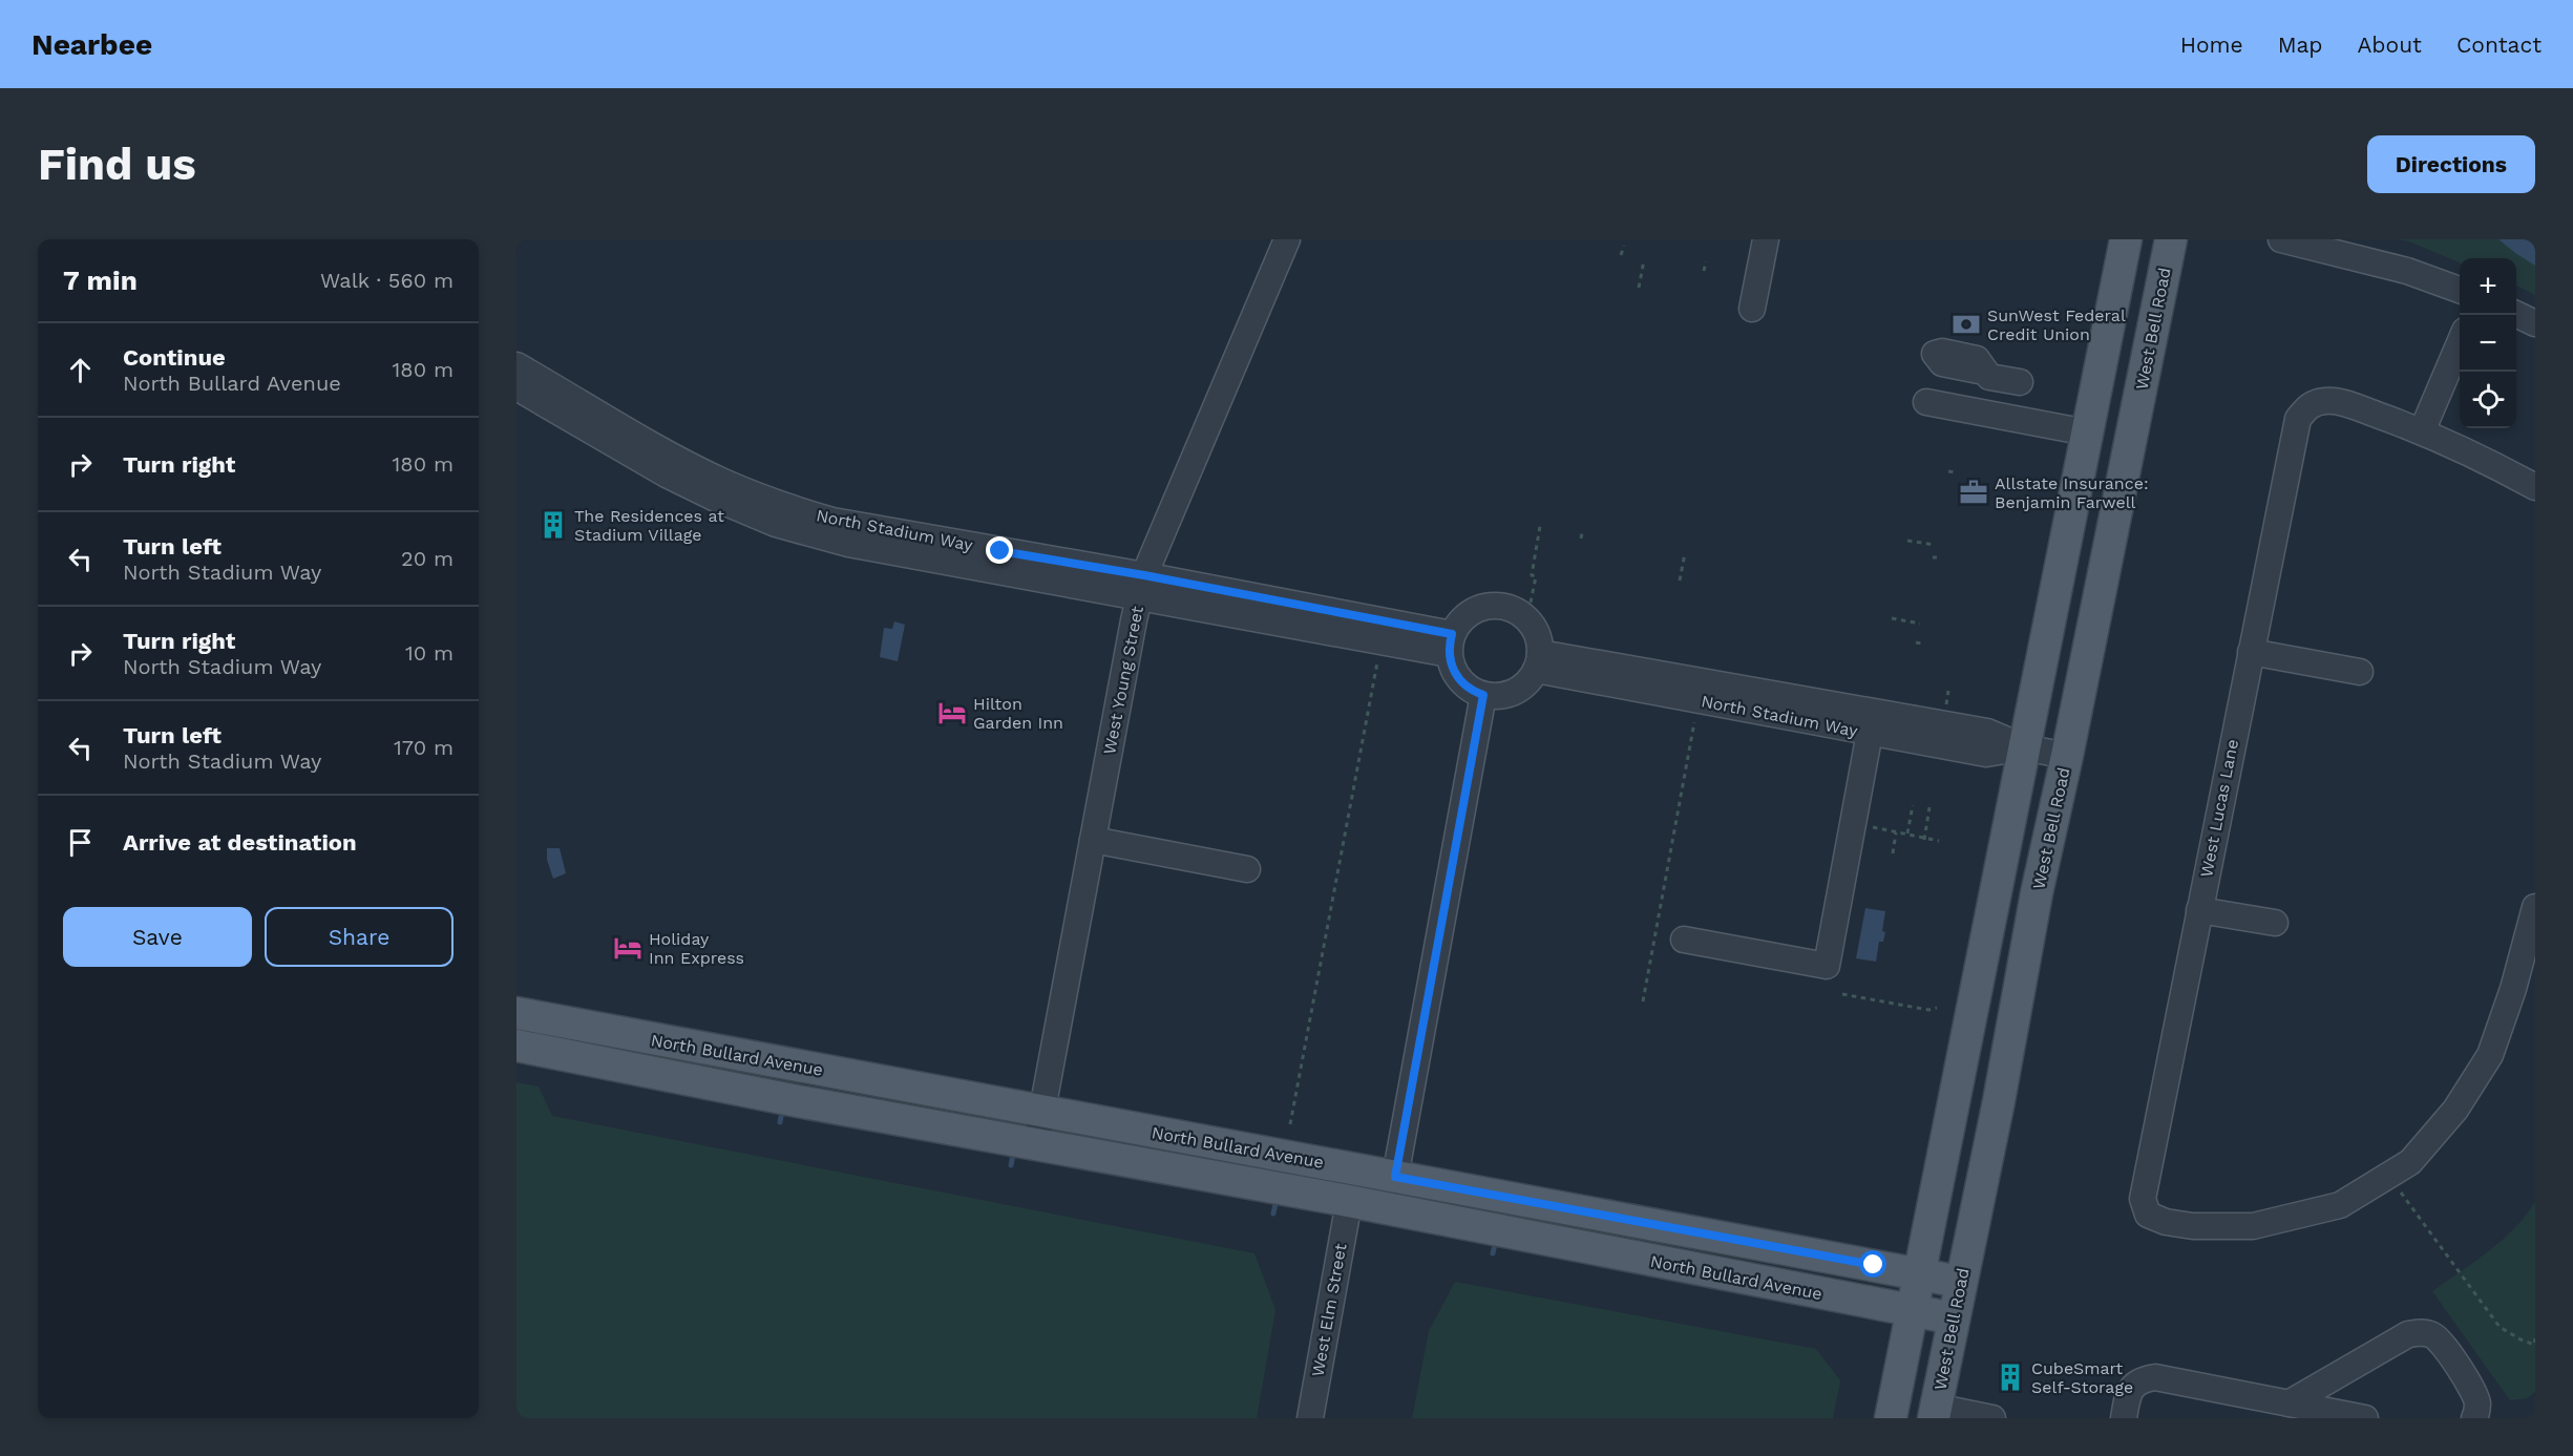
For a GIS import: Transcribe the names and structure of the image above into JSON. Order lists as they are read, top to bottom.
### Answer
{
  "streets": {
    "main road": ["West Bell Road", "North Bullard Avenue"],
    "street": [
      "North Stadium Way",
      "West Young Street",
      "West Lucas Lane",
      "West Elm Street"
    ]
  },
  "crossings": [
    ["West Bell Road", "North Stadium Way"],
    ["West Bell Road", "North Bullard Avenue"],
    ["North Stadium Way", "West Young Street"],
    ["West Young Street", "North Bullard Avenue"],
    ["North Bullard Avenue", "West Elm Street"]
  ],
  "places": {
    "bank": ["SunWest Federal Credit Union"],
    "office": ["Allstate Insurance: Benjamin Farwell"],
    "building": ["The Residences at Stadium Village", "CubeSmart Self-Storage"],
    "hotel": ["Hilton Garden Inn", "Holiday Inn Express"]
  },
  "page": {
    "header": "Nearbee",
    "nav": [
      "Home",
      "Map",
      "About",
      "Contact"
    ],
    "buttons": [
      "Directions",
      ["Save", "Share"]
    ],
    "title": "Find us",
    "heading": ["7 min", "Walk · 560 m"],
    "map_buttons": ["+", "−"],
    "list": [
      ["Continue", "North Bullard Avenue", "180 m"],
      ["Turn right", "180 m"],
      ["Turn left", "North Stadium Way", "20 m"],
      ["Turn right", "North Stadium Way", "10 m"],
      ["Turn left", "North Stadium Way", "170 m"],
      "Arrive at destination"
    ]
  }
}
